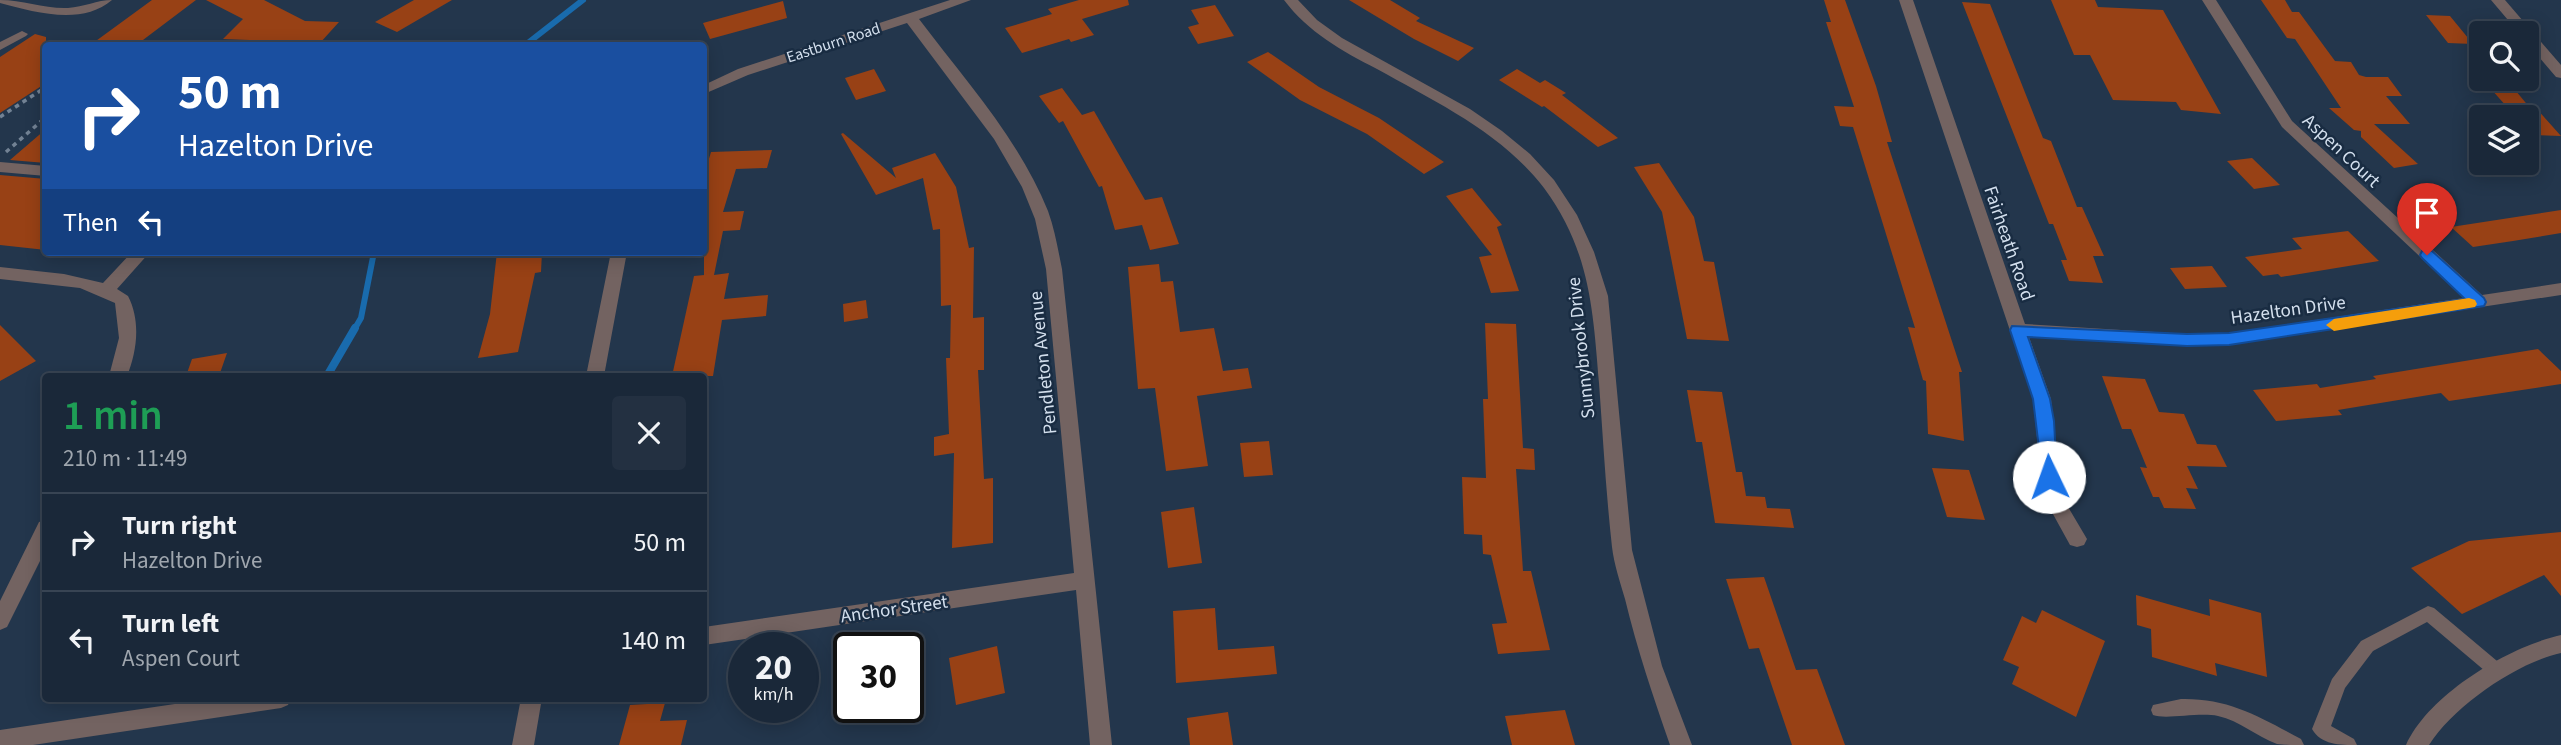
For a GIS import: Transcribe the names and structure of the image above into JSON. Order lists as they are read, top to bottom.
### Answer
{
  "streets": {
    "street": [
      "Eastburn Road",
      "Aspen Court",
      "Fairheath Road",
      "Hazelton Drive",
      "Sunnybrook Drive",
      "Pendleton Avenue",
      "Anchor Street"
    ]
  },
  "crossings": [
    ["Eastburn Road", "Pendleton Avenue"],
    ["Aspen Court", "Hazelton Drive"],
    ["Fairheath Road", "Hazelton Drive"],
    ["Pendleton Avenue", "Anchor Street"]
  ],
  "page": {
    "turn": ["50 m", "Hazelton Drive"],
    "then": "Then",
    "heading": ["1 min", "210 m · 11:49"],
    "list": [
      {
        "name": "Turn right",
        "note": "Hazelton Drive",
        "value": "50 m"
      },
      {
        "name": "Turn left",
        "note": "Aspen Court",
        "value": "140 m"
      }
    ],
    "speed": "20 km/h",
    "limit": "30"
  }
}
